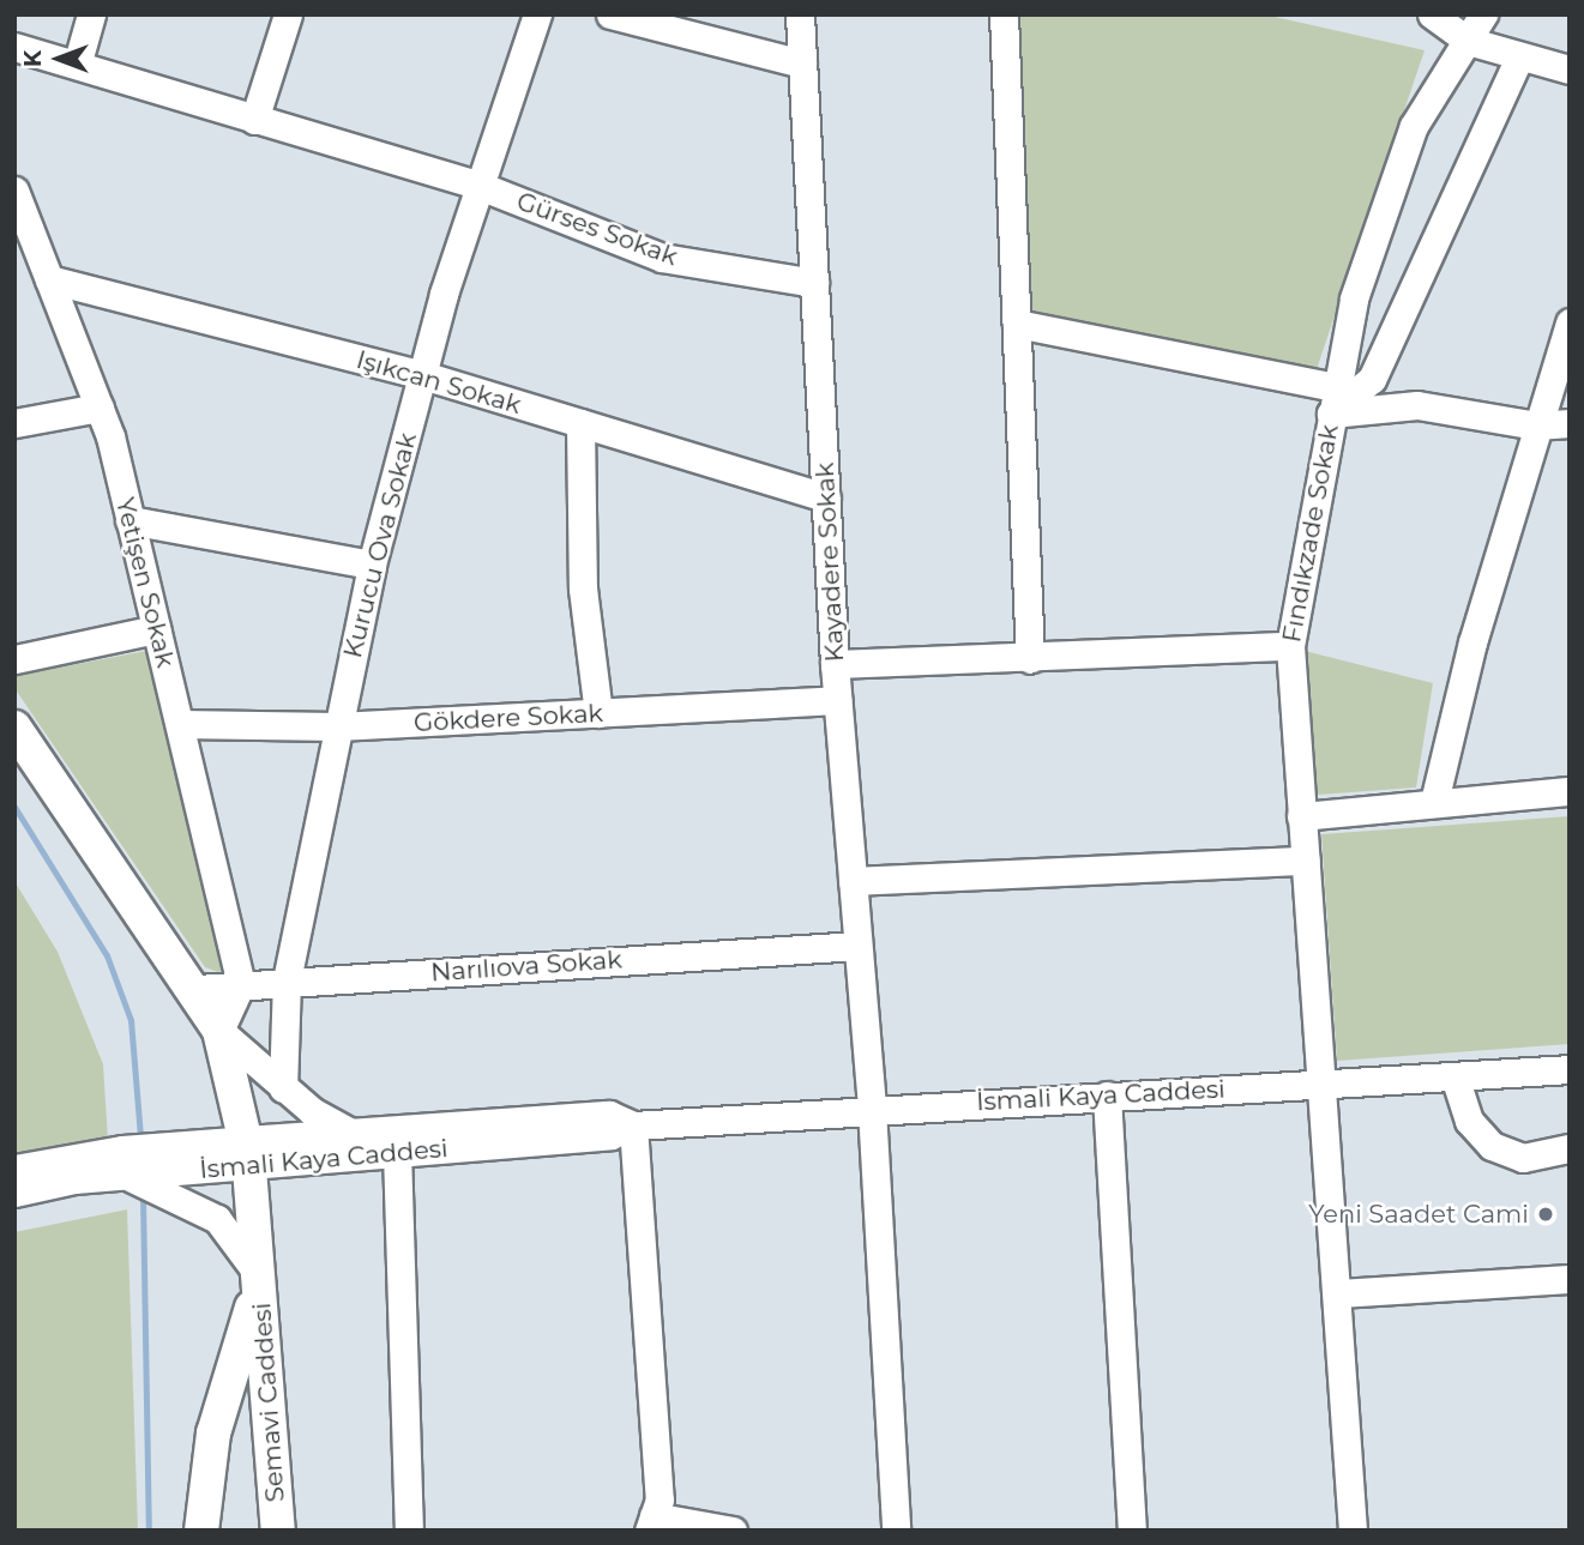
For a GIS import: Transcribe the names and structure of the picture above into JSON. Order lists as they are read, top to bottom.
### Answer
{
  "streets": {
    "main road": ["Semavi Caddesi"],
    "street": [
      "Gürses Sokak",
      "Işıkcan Sokak",
      "Fındıkzade Sokak",
      "Kurucu Ova Sokak",
      "Kayadere Sokak",
      "Yetişen Sokak",
      "Gökdere Sokak",
      "Narılıova Sokak",
      "İsmali Kaya Caddesi"
    ]
  },
  "crossings": [
    ["Gürses Sokak", "Kurucu Ova Sokak"],
    ["Gürses Sokak", "Kayadere Sokak"],
    ["Işıkcan Sokak", "Kurucu Ova Sokak"],
    ["Işıkcan Sokak", "Kayadere Sokak"],
    ["Işıkcan Sokak", "Yetişen Sokak"],
    ["Fındıkzade Sokak", "İsmali Kaya Caddesi"],
    ["Kurucu Ova Sokak", "Gökdere Sokak"],
    ["Kurucu Ova Sokak", "Narılıova Sokak"],
    ["Kayadere Sokak", "Gökdere Sokak"],
    ["Kayadere Sokak", "Narılıova Sokak"],
    ["Kayadere Sokak", "İsmali Kaya Caddesi"],
    ["Yetişen Sokak", "Gökdere Sokak"],
    ["Yetişen Sokak", "Narılıova Sokak"],
    ["Narılıova Sokak", "Semavi Caddesi"],
    ["İsmali Kaya Caddesi", "Semavi Caddesi"]
  ],
  "places": ["Yeni Saadet Cami"],
  "north": "left"
}
